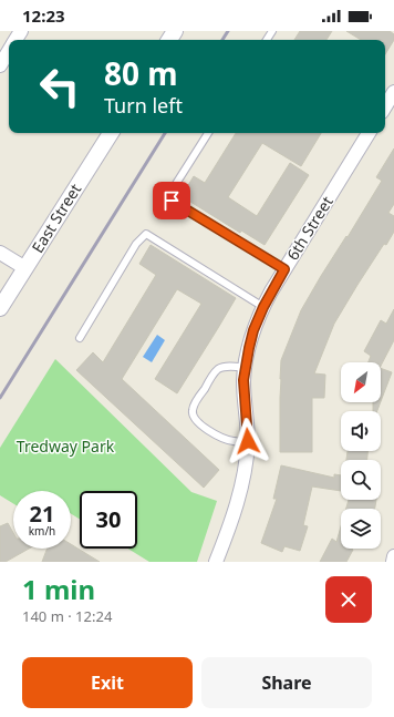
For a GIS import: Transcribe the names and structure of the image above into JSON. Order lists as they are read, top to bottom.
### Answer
{
  "streets": {
    "street": ["East Street", "6th Street"]
  },
  "parks": ["Tredway Park"],
  "north": "bottom left",
  "page": {
    "status": "12:23",
    "turn": ["80 m", "Turn left"],
    "speed": "21 km/h",
    "limit": "30",
    "heading": ["1 min", "140 m · 12:24"],
    "buttons": ["Exit", "Share"]
  }
}
